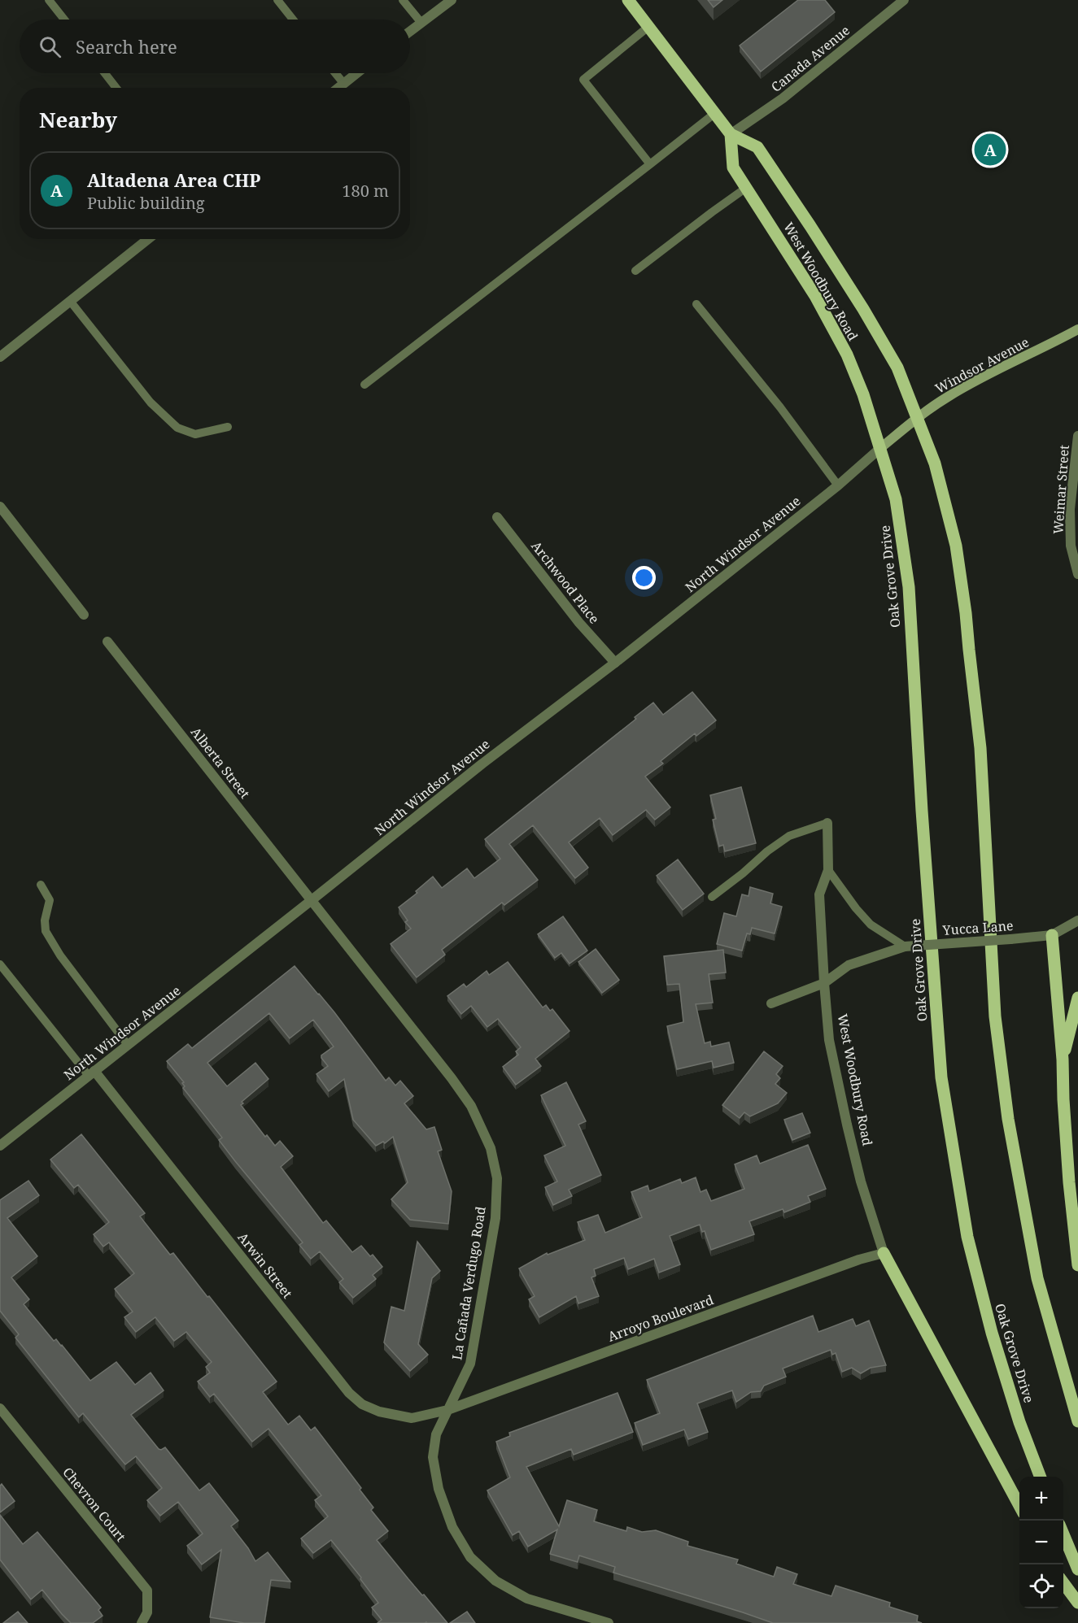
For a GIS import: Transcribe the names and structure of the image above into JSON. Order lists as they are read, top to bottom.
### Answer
{
  "streets": {
    "main road": ["West Woodbury Road", "Windsor Avenue", "Oak Grove Drive"],
    "street": [
      "Canada Avenue",
      "Weimar Street",
      "North Windsor Avenue",
      "Archwood Place",
      "Alberta Street",
      "Yucca Lane",
      "Arwin Street",
      "La Cañada Verdugo Road",
      "Arroyo Boulevard",
      "Chevron Court"
    ]
  },
  "crossings": [
    ["Canada Avenue", "West Woodbury Road"],
    ["West Woodbury Road", "Windsor Avenue"],
    ["West Woodbury Road", "North Windsor Avenue"],
    ["West Woodbury Road", "Oak Grove Drive"],
    ["West Woodbury Road", "Yucca Lane"],
    ["West Woodbury Road", "Arroyo Boulevard"],
    ["Windsor Avenue", "North Windsor Avenue"],
    ["Windsor Avenue", "Oak Grove Drive"],
    ["North Windsor Avenue", "Oak Grove Drive"],
    ["North Windsor Avenue", "Archwood Place"],
    ["North Windsor Avenue", "Alberta Street"],
    ["North Windsor Avenue", "Arwin Street"],
    ["North Windsor Avenue", "La Cañada Verdugo Road"],
    ["Alberta Street", "La Cañada Verdugo Road"],
    ["Arwin Street", "La Cañada Verdugo Road"],
    ["Arwin Street", "Arroyo Boulevard"],
    ["La Cañada Verdugo Road", "Arroyo Boulevard"]
  ],
  "page": {
    "search": "Search here",
    "heading": "Nearby",
    "pins": "A",
    "list": [
      {
        "mark": "A",
        "name": "Altadena Area CHP",
        "note": "Public building",
        "value": "180 m"
      }
    ],
    "map_buttons": ["+", "−"]
  }
}
